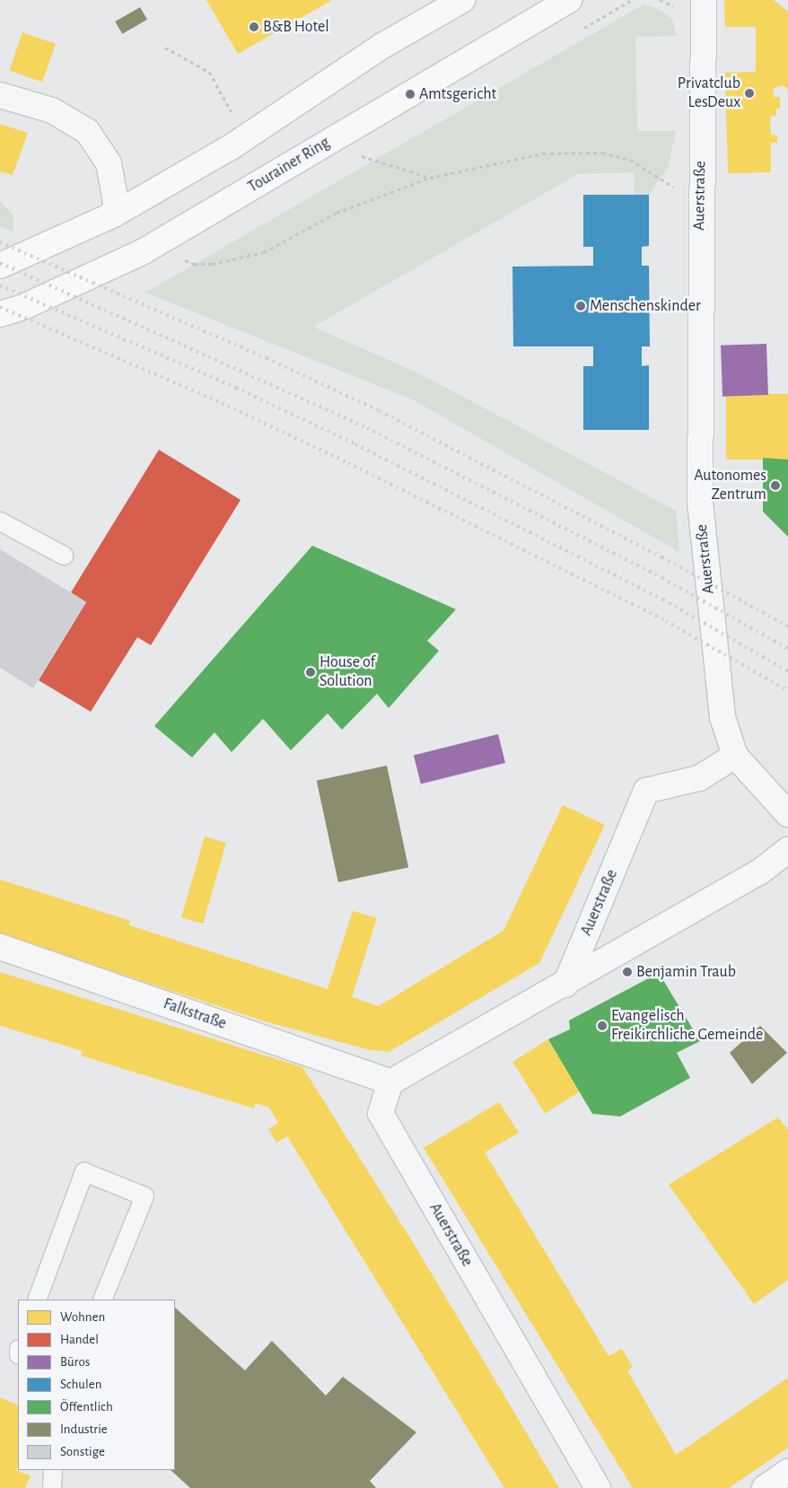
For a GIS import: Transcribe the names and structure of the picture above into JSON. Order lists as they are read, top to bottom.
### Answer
{
  "streets": {
    "main road": ["Tourainer Ring"],
    "street": ["Auerstraße", "Falkstraße"]
  },
  "crossings": [
    ["Auerstraße", "Falkstraße"]
  ],
  "places": [
    "B&B Hotel",
    "Privatclub LesDeux",
    "Amtsgericht",
    "Menschenskinder",
    "Autonomes Zentrum",
    "House of Solution",
    "Benjamin Traub",
    "Evangelisch Freikirchliche Gemeinde"
  ],
  "legend": [
    "Wohnen",
    "Handel",
    "Büros",
    "Schulen",
    "Öffentlich",
    "Industrie",
    "Sonstige"
  ]
}
